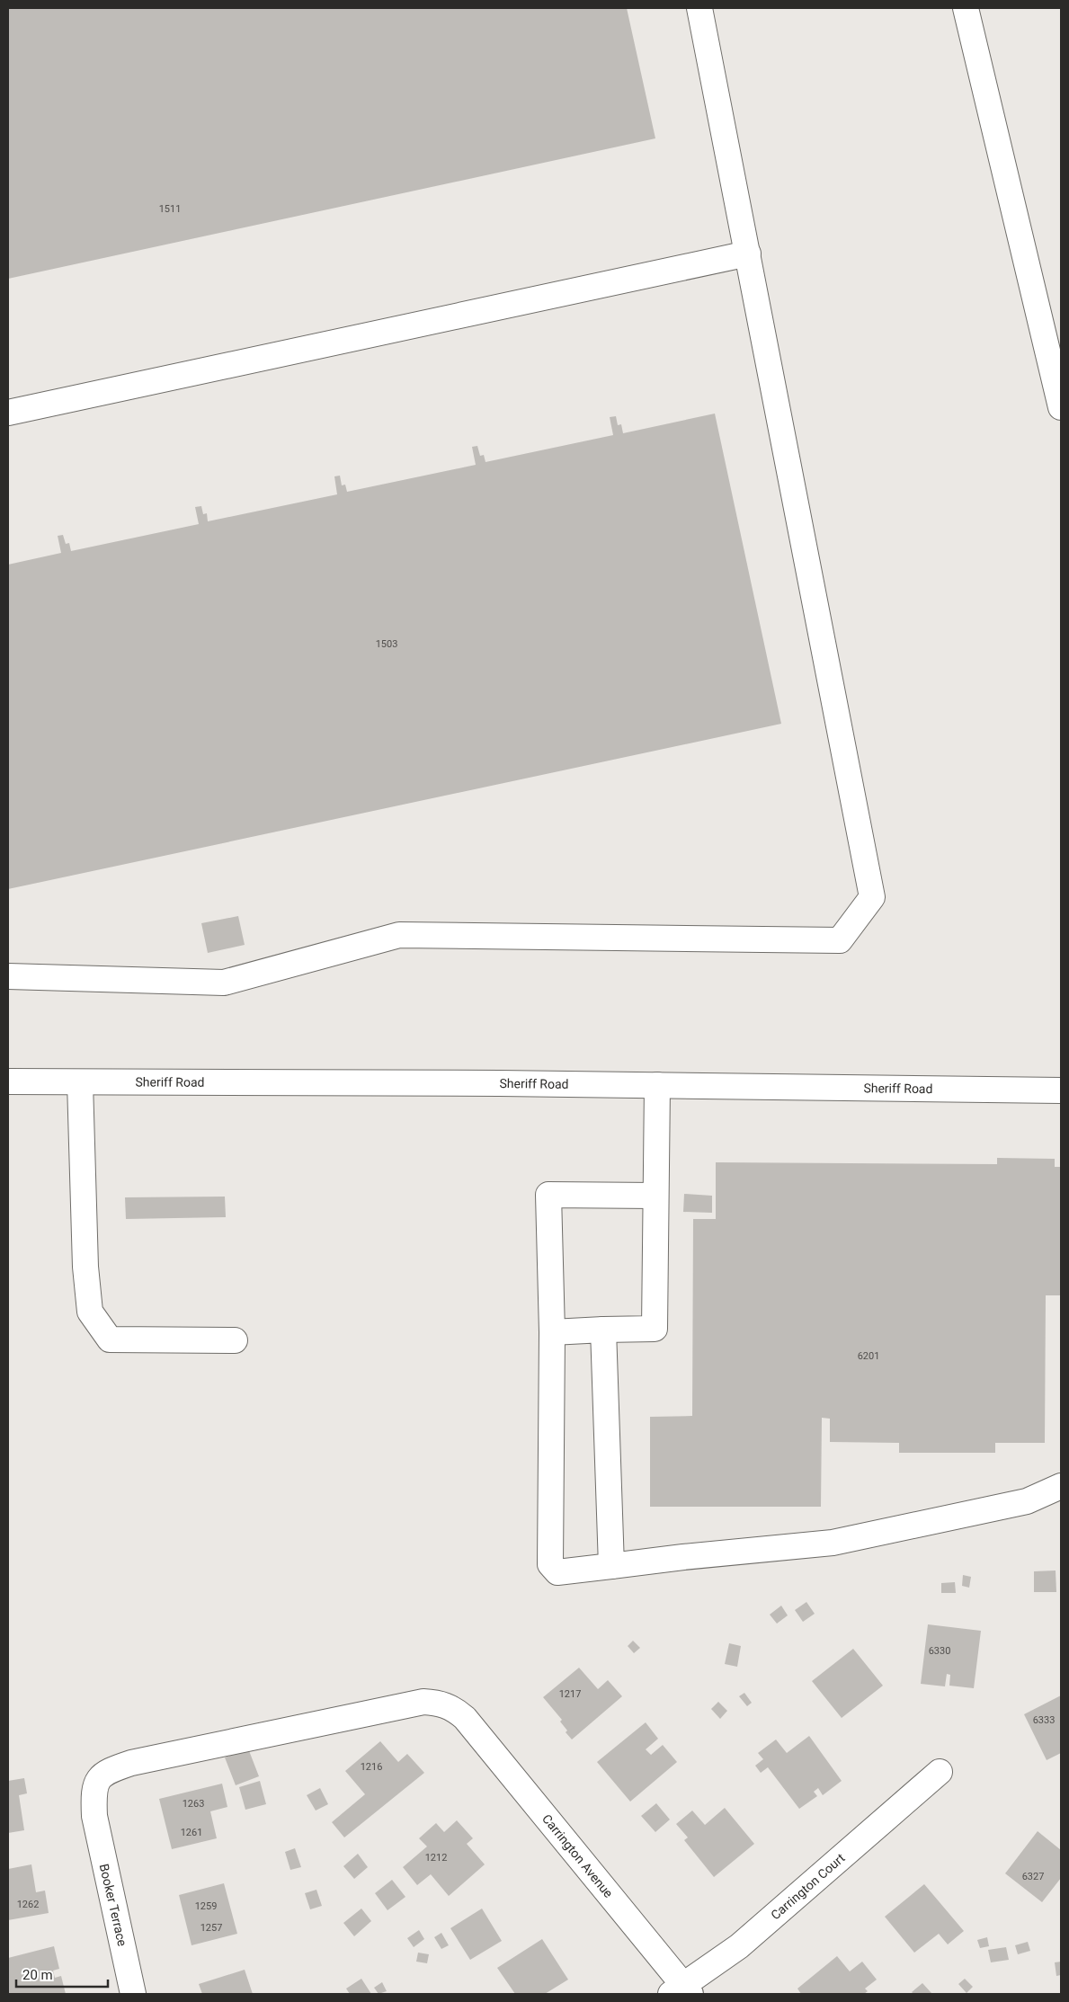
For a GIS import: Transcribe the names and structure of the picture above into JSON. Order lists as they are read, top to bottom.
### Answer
{
  "streets": {
    "street": [
      "Sheriff Road",
      "Carrington Avenue",
      "Carrington Court",
      "Booker Terrace"
    ]
  },
  "crossings": [
    ["Carrington Avenue", "Carrington Court"],
    ["Carrington Avenue", "Booker Terrace"]
  ],
  "house_numbers": [
    "1511",
    "1503",
    "6201",
    "6330",
    "1217",
    "6333",
    "1216",
    "1263",
    "1261",
    "1212",
    "6327",
    "1262",
    "1259",
    "1257"
  ],
  "scale_bar": "20 m"
}
